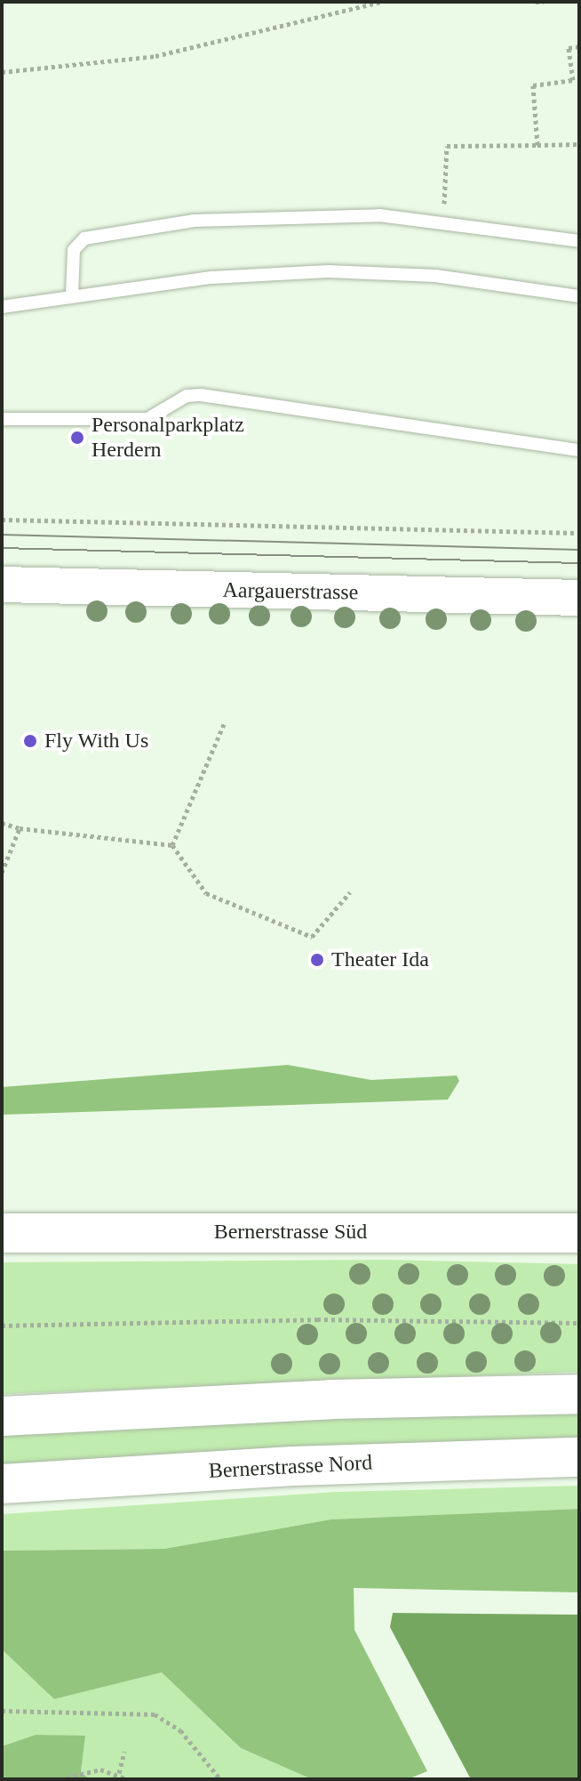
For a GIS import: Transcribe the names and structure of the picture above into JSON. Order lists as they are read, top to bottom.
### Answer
{
  "streets": {
    "main road": ["Bernerstrasse Süd", "Bernerstrasse Nord"],
    "street": ["Aargauerstrasse"]
  },
  "places": ["Personalparkplatz Herdern", "Fly With Us", "Theater Ida"]
}
